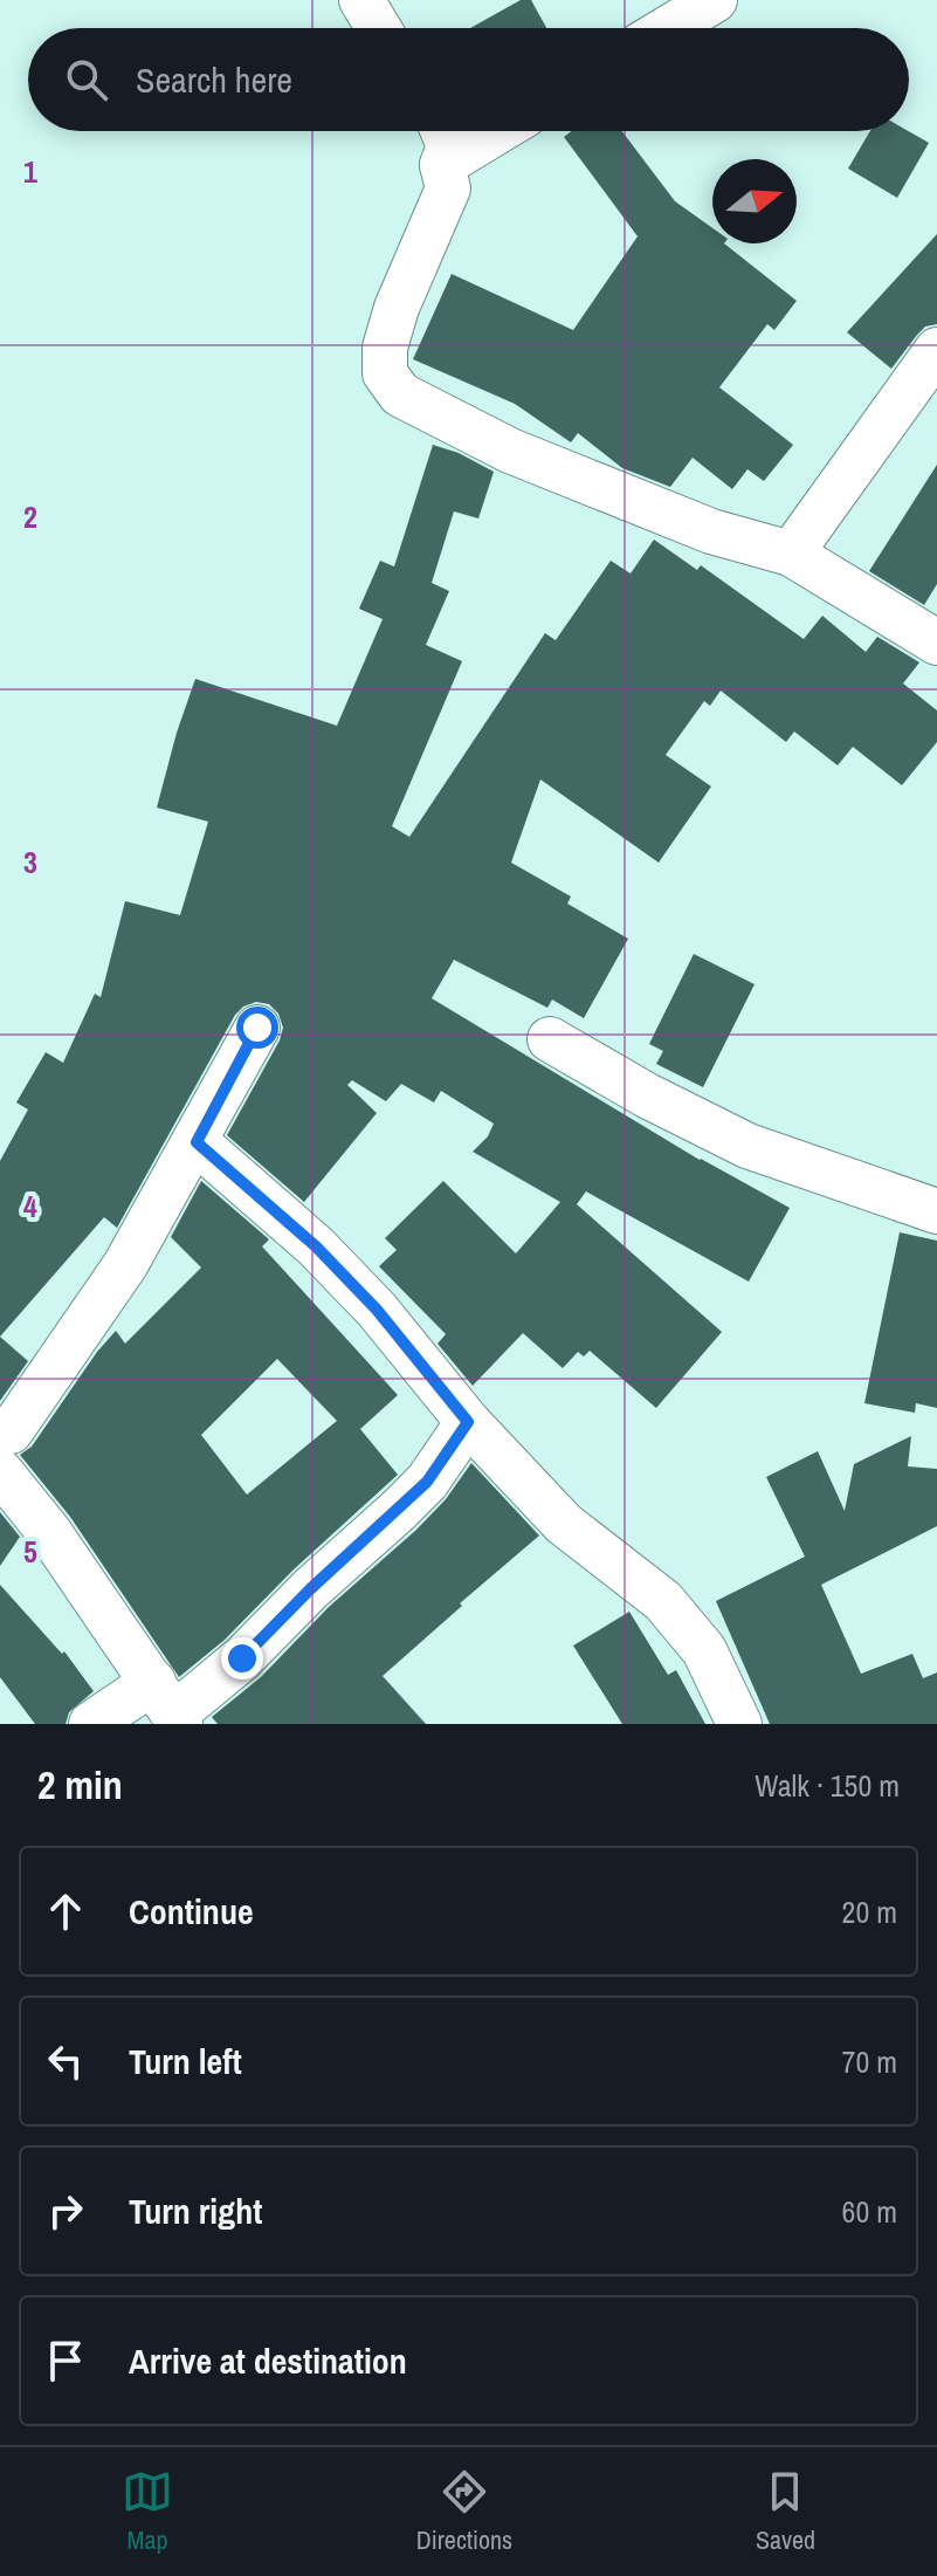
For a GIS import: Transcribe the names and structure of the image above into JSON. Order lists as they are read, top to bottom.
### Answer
{
  "north": "right",
  "page": {
    "search": "Search here",
    "heading": ["2 min", "Walk · 150 m"],
    "list": [
      ["Continue", "20 m"],
      ["Turn left", "70 m"],
      ["Turn right", "60 m"],
      "Arrive at destination"
    ],
    "nav": ["Map", "Directions", "Saved"]
  },
  "grid": {
    "rows": [
      "1",
      "2",
      "3",
      "4",
      "5"
    ]
  }
}
